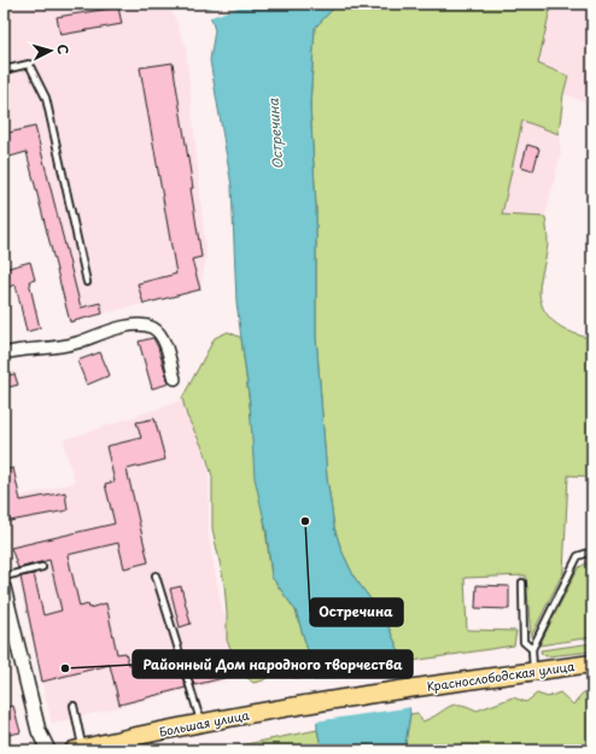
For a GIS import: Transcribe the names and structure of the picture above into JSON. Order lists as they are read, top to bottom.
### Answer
{
  "streets": {
    "main road": ["Краснослободская улица", "Большая улица"]
  },
  "crossings": [
    ["Краснослободская улица", "Большая улица"]
  ],
  "water": ["Остречина"],
  "places": ["Остречина", "Районный Дом народного творчества"],
  "north": "right"
}
